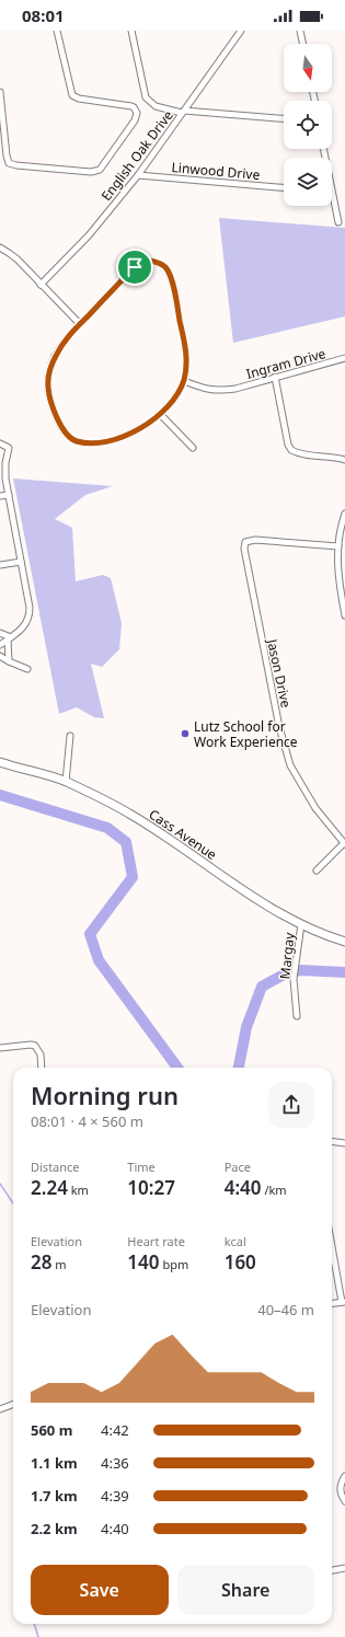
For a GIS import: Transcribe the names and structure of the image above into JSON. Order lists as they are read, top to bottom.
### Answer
{
  "streets": {
    "main road": ["Cass Avenue"],
    "street": [
      "English Oak Drive",
      "Linwood Drive",
      "Ingram Drive",
      "Jason Drive",
      "Margay"
    ]
  },
  "crossings": [
    ["English Oak Drive", "Linwood Drive"],
    ["Cass Avenue", "Margay"]
  ],
  "places": ["Lutz School for Work Experience"],
  "north": "bottom",
  "page": {
    "status": "08:01",
    "heading": ["Morning run", "08:01 · 4 × 560 m"],
    "stats": [
      ["Distance", "2.24 km"],
      ["Time", "10:27"],
      ["Pace", "4:40 /km"],
      ["Elevation", "28 m"],
      ["Heart rate", "140 bpm"],
      ["kcal", "160"]
    ],
    "chart": ["Elevation", "40–46 m"],
    "list": [
      {
        "name": "560 m",
        "note": "4:42"
      },
      {
        "name": "1.1 km",
        "note": "4:36"
      },
      {
        "name": "1.7 km",
        "note": "4:39"
      },
      {
        "name": "2.2 km",
        "note": "4:40"
      }
    ],
    "buttons": ["Save", "Share"]
  }
}
